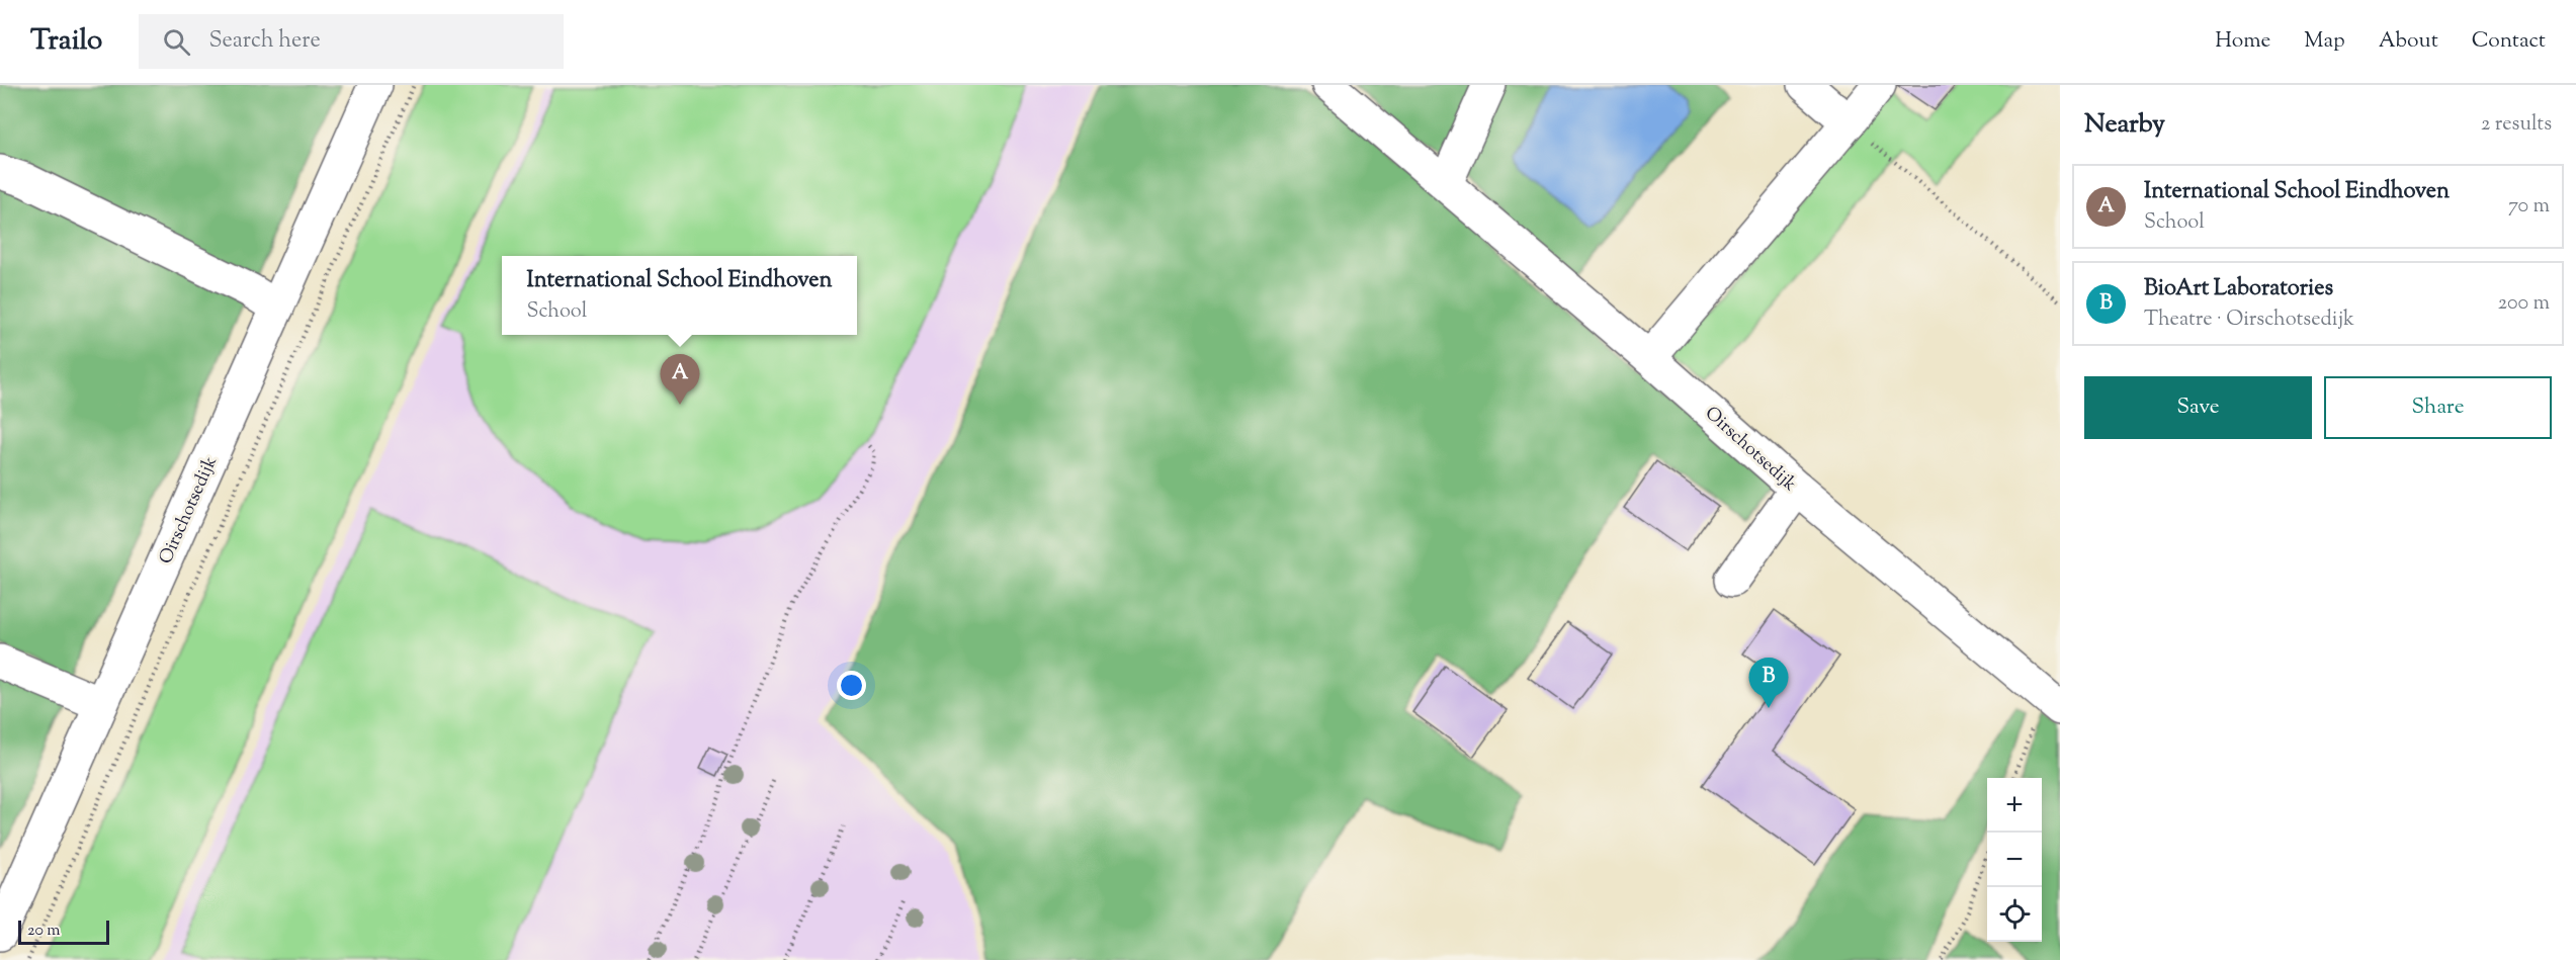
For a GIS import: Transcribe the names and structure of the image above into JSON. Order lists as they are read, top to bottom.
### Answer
{
  "streets": {
    "street": ["Oirschotsedijk"]
  },
  "scale_bar": "20 m",
  "page": {
    "header": "Trailo",
    "search": "Search here",
    "nav": [
      "Home",
      "Map",
      "About",
      "Contact"
    ],
    "heading": ["Nearby", "2 results"],
    "list": [
      {
        "mark": "A",
        "name": "International School Eindhoven",
        "note": "School",
        "value": "70 m"
      },
      {
        "mark": "B",
        "name": "BioArt Laboratories",
        "note": "Theatre · Oirschotsedijk",
        "value": "200 m"
      }
    ],
    "popup": ["International School Eindhoven", "School"],
    "pins": ["A", "B"],
    "buttons": ["Save", "Share"],
    "map_buttons": ["+", "−"],
    "scale": "20 m"
  }
}
